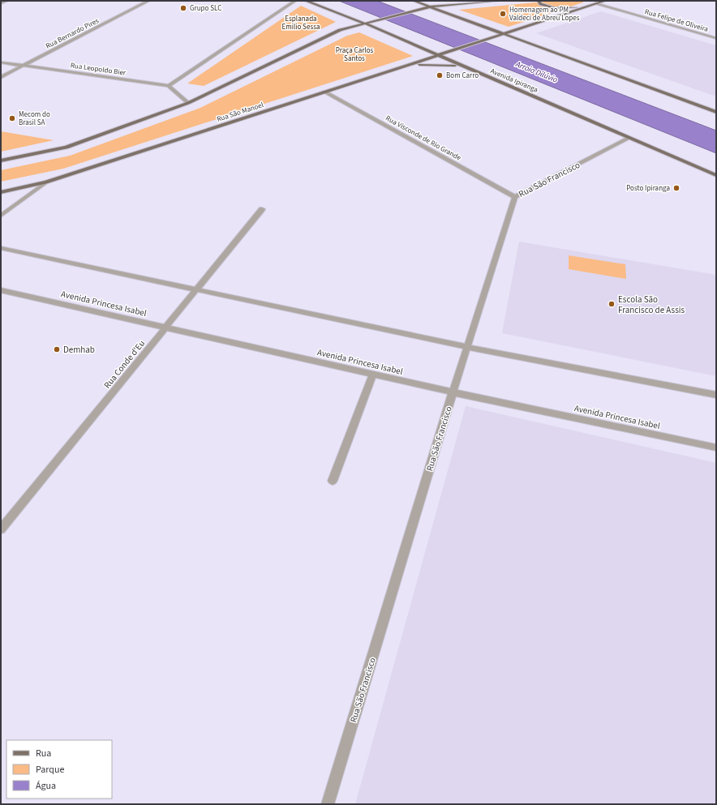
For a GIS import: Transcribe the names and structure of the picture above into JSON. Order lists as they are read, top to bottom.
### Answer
{
  "streets": {
    "main road": ["Avenida Ipiranga", "Rua São Manoel"],
    "street": [
      "Rua Felipe de Oliveira",
      "Rua Bernardo Pires",
      "Rua Leopoldo Bier",
      "Rua Visconde de Rio Grande",
      "Rua São Francisco",
      "Avenida Princesa Isabel",
      "Rua Conde d'Eu"
    ]
  },
  "crossings": [
    ["Rua Felipe de Oliveira", "Rua São Manoel"],
    ["Rua Bernardo Pires", "Rua Leopoldo Bier"],
    ["Avenida Ipiranga", "Rua São Manoel"],
    ["Avenida Ipiranga", "Rua São Francisco"],
    ["Rua São Manoel", "Rua Visconde de Rio Grande"],
    ["Rua Visconde de Rio Grande", "Rua São Francisco"],
    ["Rua São Francisco", "Avenida Princesa Isabel"],
    ["Avenida Princesa Isabel", "Rua Conde d'Eu"]
  ],
  "water": ["Arroio Dilúvio"],
  "parks": ["Esplanada Emilio Sessa", "Praça Carlos Santos"],
  "places": [
    "Grupo SLC",
    "Homenagem ao PM Valdeci de Abreu Lopes",
    "Bom Carro",
    "Mecom do Brasil SA",
    "Posto Ipiranga",
    "Escola São Francisco de Assis",
    "Demhab"
  ],
  "legend": ["Rua", "Parque", "Água"]
}
